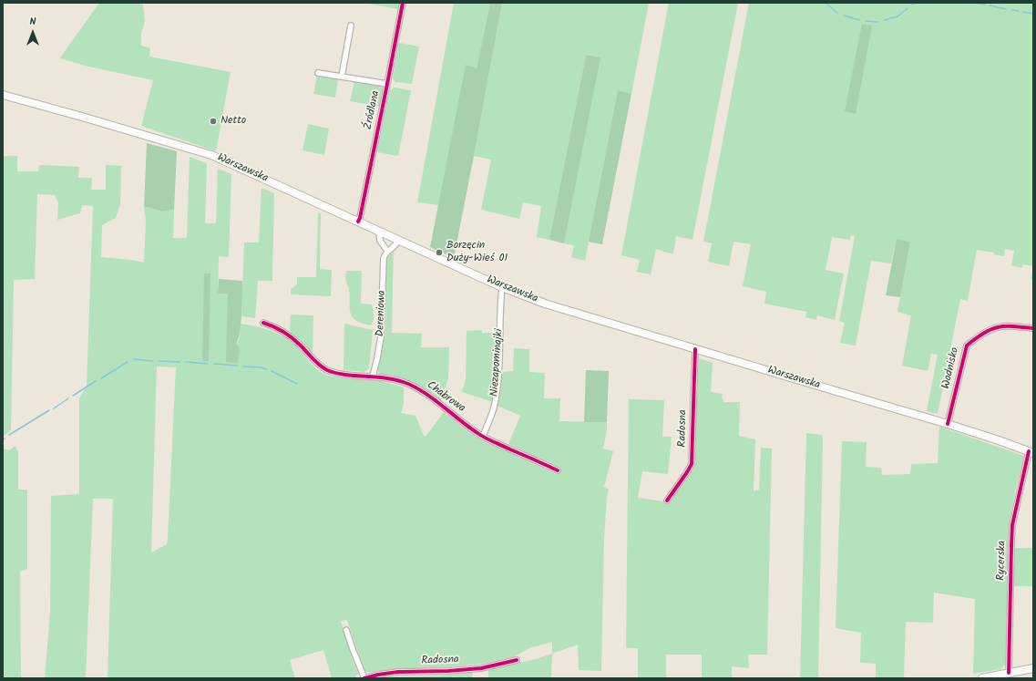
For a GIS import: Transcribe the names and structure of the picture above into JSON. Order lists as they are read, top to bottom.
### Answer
{
  "streets": {
    "main road": ["Warszawska"],
    "street": [
      "Źródlana",
      "Dereniowa",
      "Niezapominajki",
      "Wodnisko",
      "Chabrowa",
      "Radosna",
      "Rycerska"
    ]
  },
  "crossings": [
    ["Źródlana", "Warszawska"],
    ["Warszawska", "Niezapominajki"],
    ["Warszawska", "Wodnisko"],
    ["Warszawska", "Radosna"],
    ["Warszawska", "Rycerska"],
    ["Dereniowa", "Chabrowa"],
    ["Niezapominajki", "Chabrowa"]
  ],
  "places": ["Netto", "Borzęcin Duży-Wieś 01"],
  "north": "top"
}
